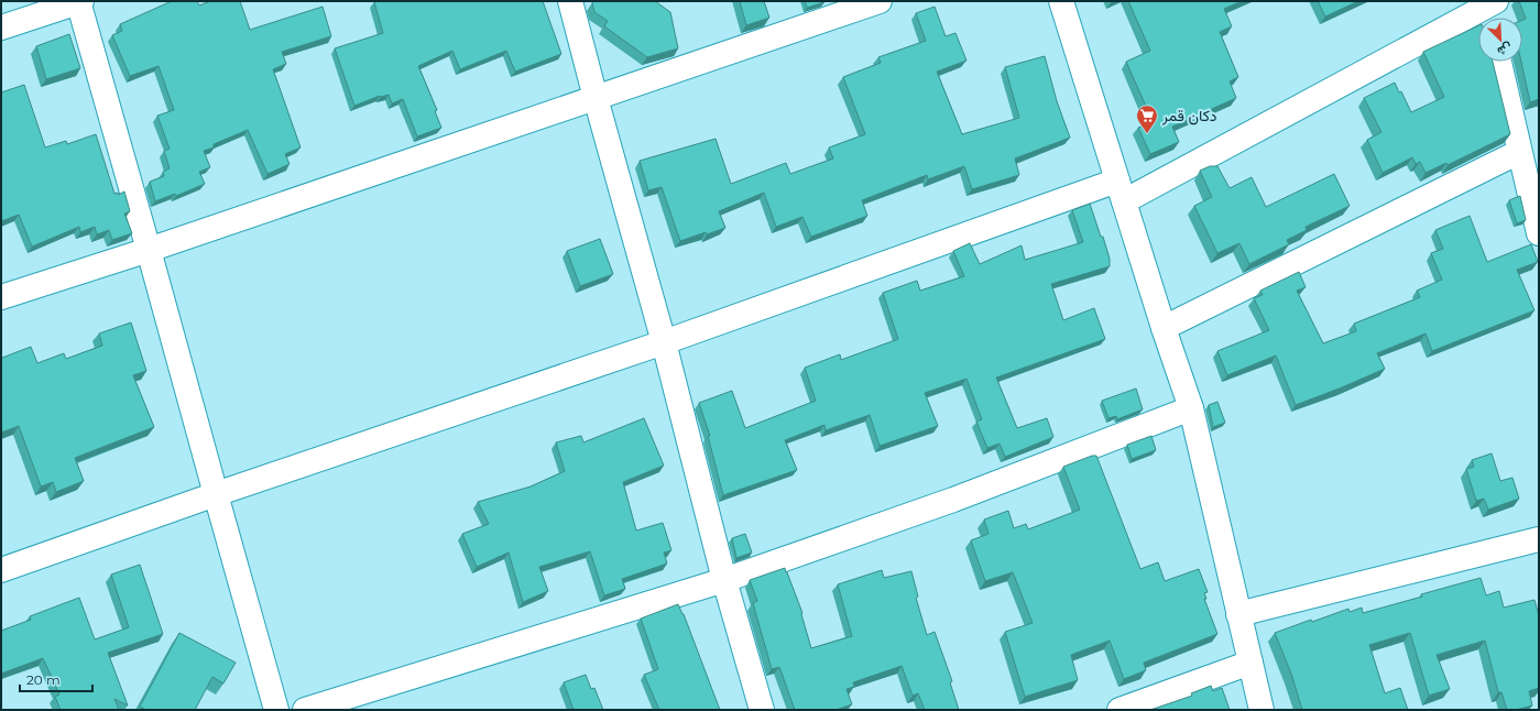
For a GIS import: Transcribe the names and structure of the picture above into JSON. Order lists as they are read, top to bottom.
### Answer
{
  "places": {
    "supermarket": ["دكان قمر"]
  },
  "scale_bar": "20 m",
  "north": "bottom right"
}
